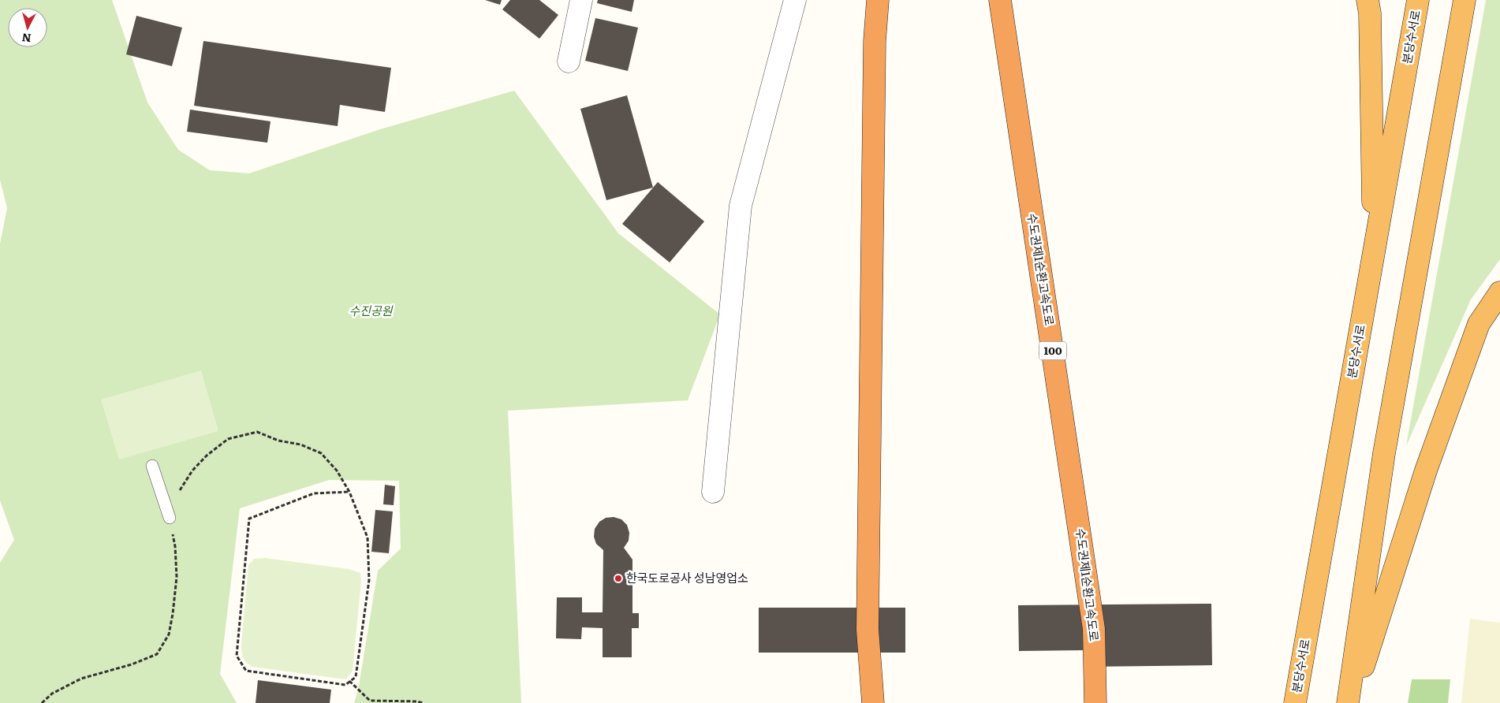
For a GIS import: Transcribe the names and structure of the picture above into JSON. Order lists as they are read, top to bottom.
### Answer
{
  "streets": {
    "highway": ["분당수서로", "수도권제1순환고속도로", "100"]
  },
  "parks": ["수진공원"],
  "places": ["한국도로공사 성남영업소"],
  "north": "bottom"
}
